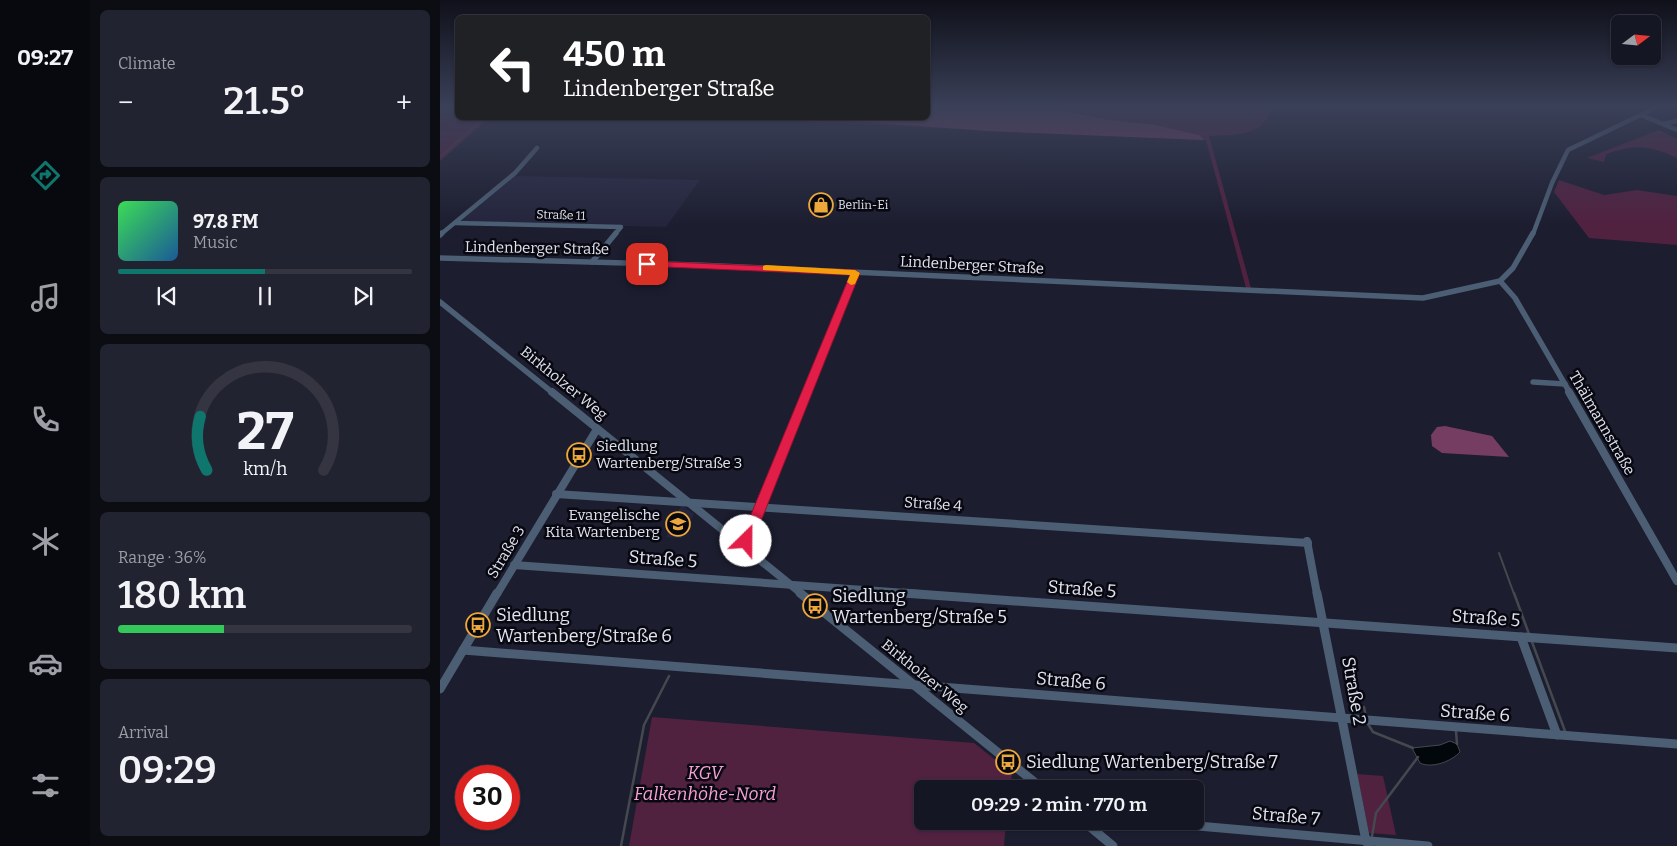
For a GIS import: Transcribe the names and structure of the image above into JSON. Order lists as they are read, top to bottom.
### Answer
{
  "streets": {
    "street": [
      "Straße 11",
      "Lindenberger Straße",
      "Birkholzer Weg",
      "Thälmannstraße",
      "Straße 4",
      "Straße 3",
      "Straße 5",
      "Straße 6",
      "Straße 2",
      "Straße 7"
    ]
  },
  "crossings": [
    ["Straße 11", "Lindenberger Straße"],
    ["Lindenberger Straße", "Thälmannstraße"],
    ["Birkholzer Weg", "Straße 4"],
    ["Birkholzer Weg", "Straße 3"],
    ["Birkholzer Weg", "Straße 5"],
    ["Birkholzer Weg", "Straße 6"],
    ["Straße 4", "Straße 3"],
    ["Straße 4", "Straße 2"],
    ["Straße 3", "Straße 5"],
    ["Straße 3", "Straße 6"],
    ["Straße 5", "Straße 2"],
    ["Straße 6", "Straße 2"],
    ["Straße 2", "Straße 7"]
  ],
  "parks": ["KGV Falkenhöhe-Nord"],
  "places": {
    "shop": ["Berlin-Ei"],
    "bus stop": [
      "Siedlung Wartenberg/Straße 3",
      "Siedlung Wartenberg/Straße 5",
      "Siedlung Wartenberg/Straße 6",
      "Siedlung Wartenberg/Straße 7"
    ],
    "school or university": ["Evangelische Kita Wartenberg"]
  },
  "north": "right",
  "page": {
    "tabs": "09:27",
    "tile": [
      "Climate",
      ["Range · 36%", "180 km"],
      ["Arrival", "09:29"]
    ],
    "turn": ["450 m", "Lindenberger Straße"],
    "heat": ["−", "21.5°", "+"],
    "song": ["97.8 FM", "Music"],
    "limit": "30",
    "trip": "09:29 · 2 min · 770 m",
    "gauge": ["27", "km/h"]
  }
}
